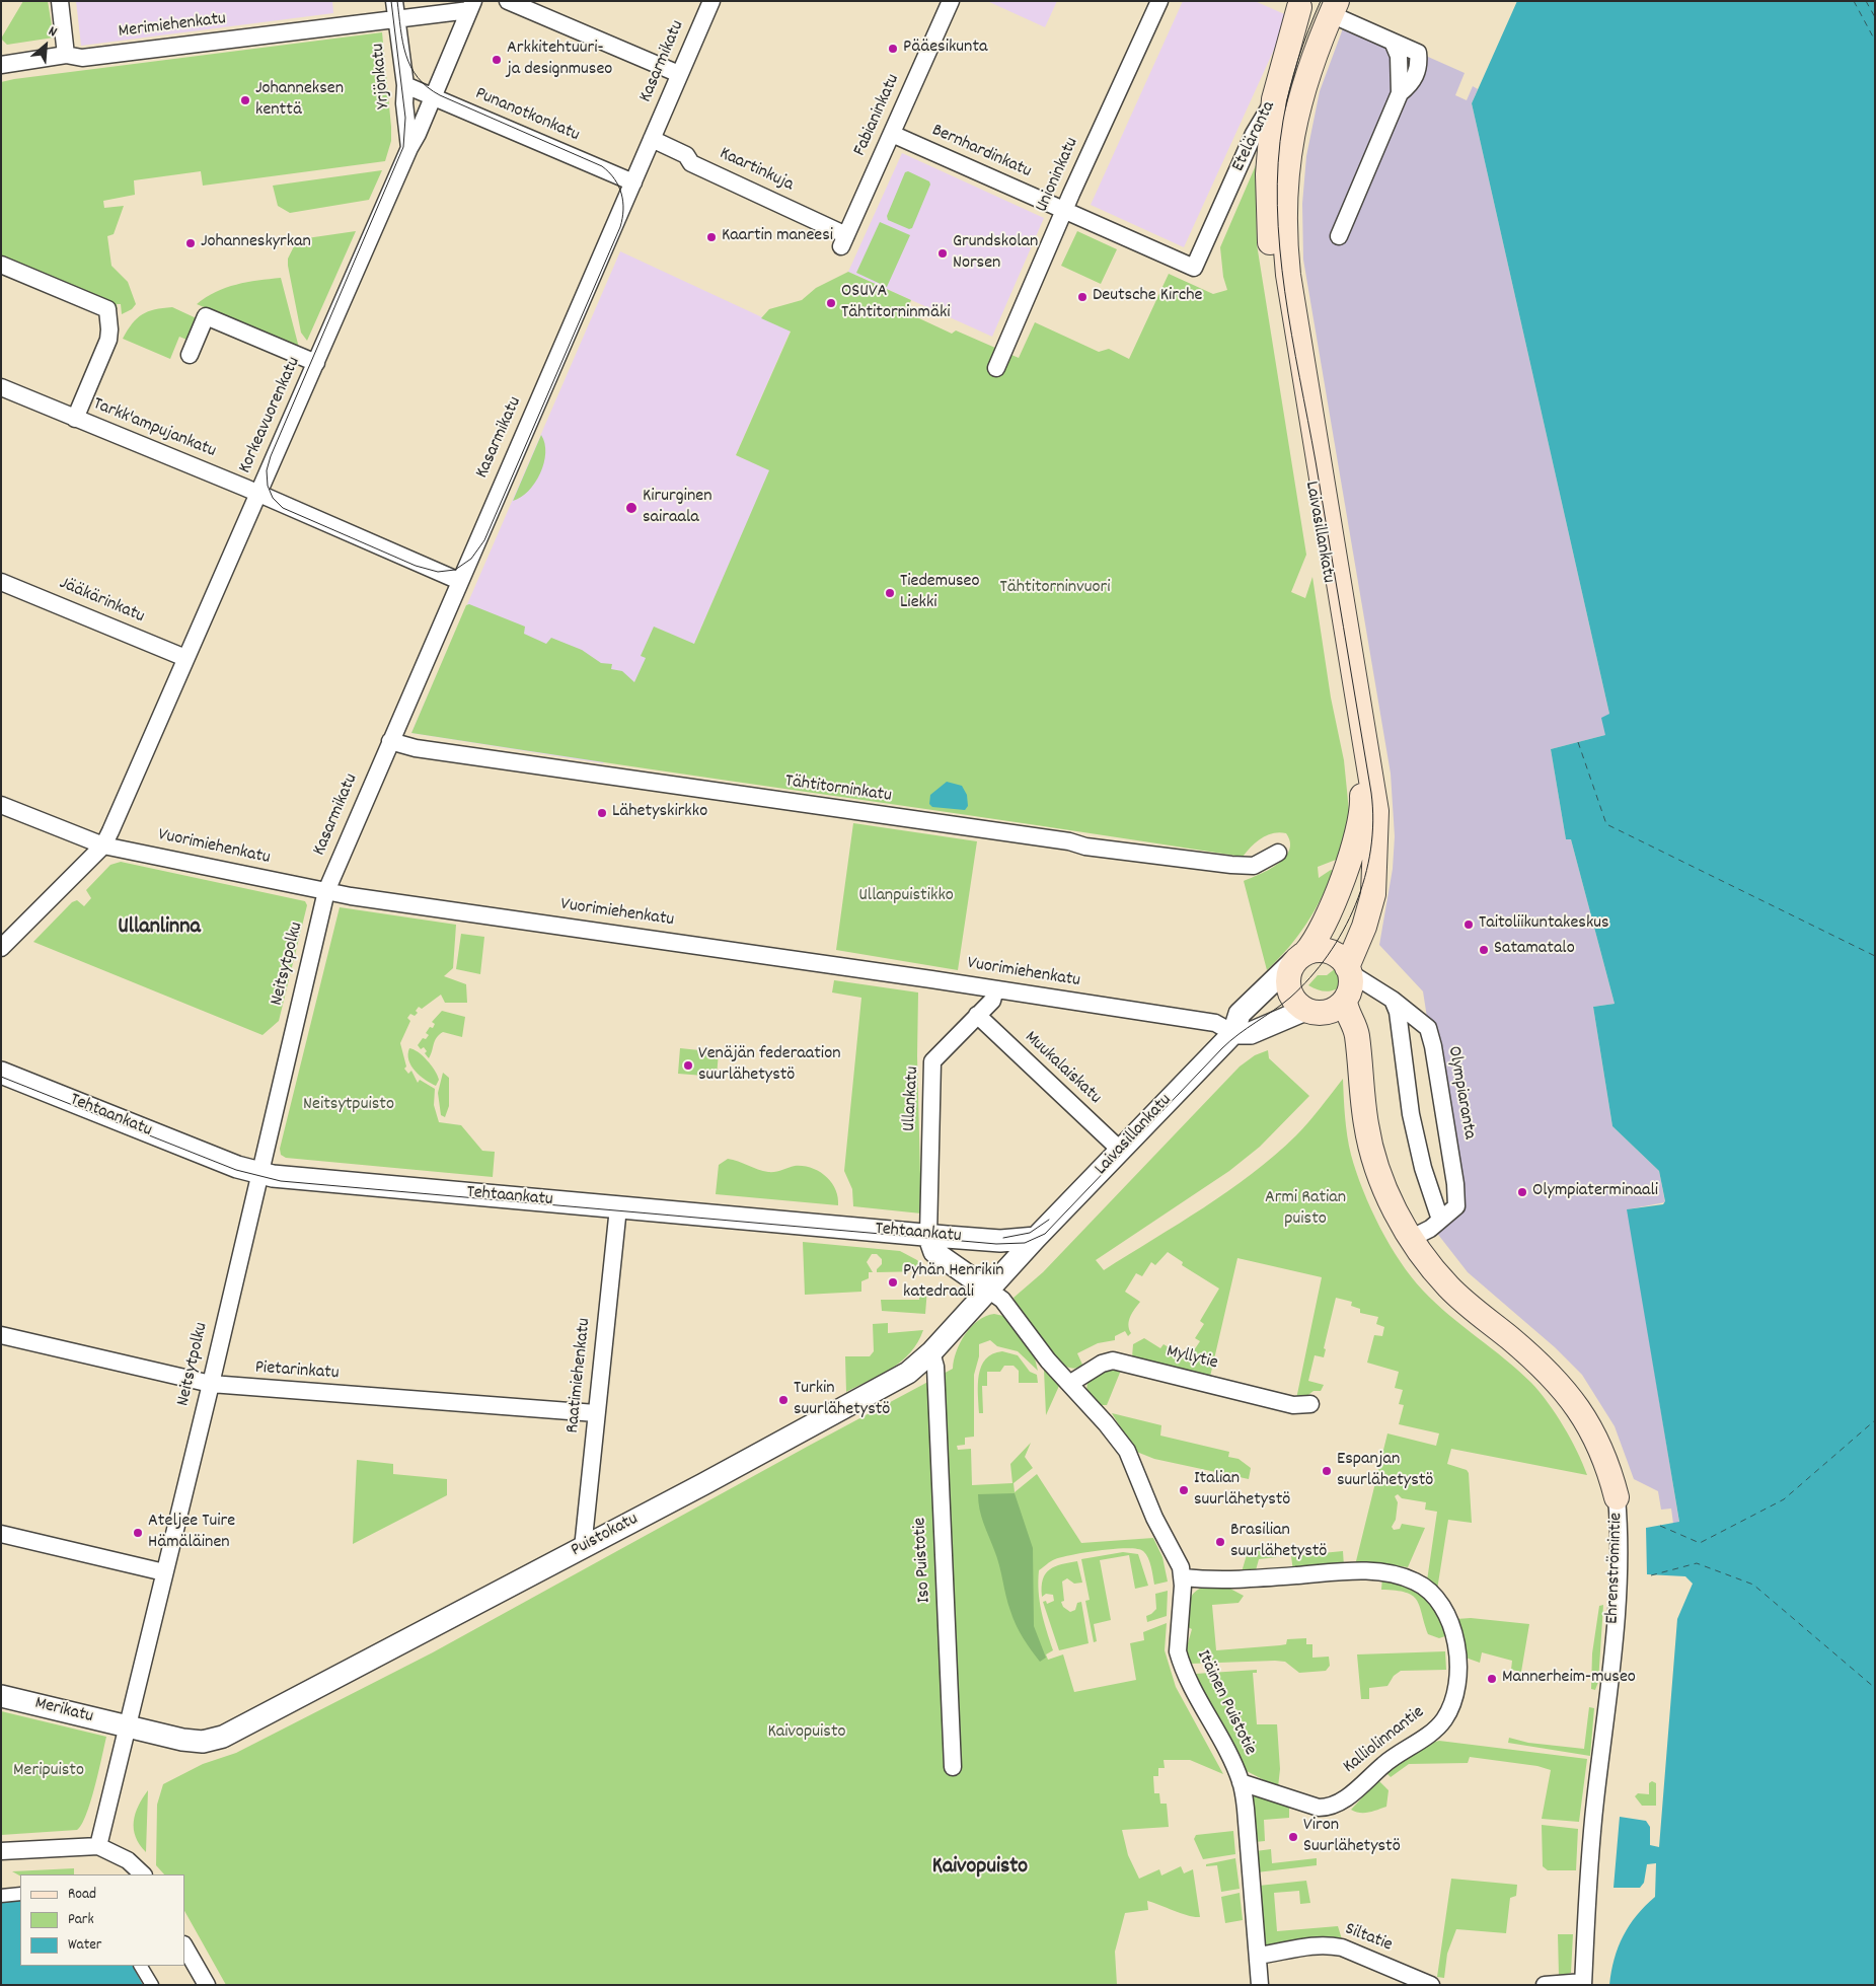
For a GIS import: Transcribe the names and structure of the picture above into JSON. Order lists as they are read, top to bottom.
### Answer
{
  "streets": {
    "main road": ["Eteläranta", "Laivasillankatu", "Ehrenströmintie"],
    "street": [
      "Merimiehenkatu",
      "Kasarmikatu",
      "Yrjönkatu",
      "Punanotkonkatu",
      "Fabianinkatu",
      "Bernhardinkatu",
      "Kaartinkuja",
      "Unioninkatu",
      "Korkeavuorenkatu",
      "Tarkk'ampujankatu",
      "Jääkärinkatu",
      "Tähtitorninkatu",
      "Vuorimiehenkatu",
      "Neitsytpolku",
      "Muukalaiskatu",
      "Olympiaranta",
      "Ullankatu",
      "Tehtaankatu",
      "Myllytie",
      "Pietarinkatu",
      "Raatimiehenkatu",
      "Puistokatu",
      "Iso Puistotie",
      "Itäinen Puistotie",
      "Merikatu",
      "Kalliolinnantie",
      "Siltatie"
    ]
  },
  "crossings": [
    ["Merimiehenkatu", "Yrjönkatu"],
    ["Merimiehenkatu", "Korkeavuorenkatu"],
    ["Kasarmikatu", "Punanotkonkatu"],
    ["Kasarmikatu", "Kaartinkuja"],
    ["Kasarmikatu", "Tarkk'ampujankatu"],
    ["Kasarmikatu", "Tähtitorninkatu"],
    ["Kasarmikatu", "Vuorimiehenkatu"],
    ["Kasarmikatu", "Neitsytpolku"],
    ["Yrjönkatu", "Punanotkonkatu"],
    ["Yrjönkatu", "Korkeavuorenkatu"],
    ["Punanotkonkatu", "Korkeavuorenkatu"],
    ["Fabianinkatu", "Bernhardinkatu"],
    ["Fabianinkatu", "Kaartinkuja"],
    ["Eteläranta", "Bernhardinkatu"],
    ["Eteläranta", "Laivasillankatu"],
    ["Bernhardinkatu", "Unioninkatu"],
    ["Korkeavuorenkatu", "Tarkk'ampujankatu"],
    ["Korkeavuorenkatu", "Jääkärinkatu"],
    ["Korkeavuorenkatu", "Vuorimiehenkatu"],
    ["Laivasillankatu", "Vuorimiehenkatu"],
    ["Laivasillankatu", "Muukalaiskatu"],
    ["Laivasillankatu", "Olympiaranta"],
    ["Laivasillankatu", "Tehtaankatu"],
    ["Laivasillankatu", "Puistokatu"],
    ["Laivasillankatu", "Ehrenströmintie"],
    ["Vuorimiehenkatu", "Neitsytpolku"],
    ["Vuorimiehenkatu", "Ullankatu"],
    ["Neitsytpolku", "Tehtaankatu"],
    ["Neitsytpolku", "Pietarinkatu"],
    ["Neitsytpolku", "Puistokatu"],
    ["Neitsytpolku", "Merikatu"],
    ["Muukalaiskatu", "Ullankatu"],
    ["Olympiaranta", "Ehrenströmintie"],
    ["Ullankatu", "Tehtaankatu"],
    ["Tehtaankatu", "Raatimiehenkatu"],
    ["Tehtaankatu", "Puistokatu"],
    ["Myllytie", "Itäinen Puistotie"],
    ["Pietarinkatu", "Raatimiehenkatu"],
    ["Raatimiehenkatu", "Puistokatu"],
    ["Puistokatu", "Iso Puistotie"],
    ["Puistokatu", "Itäinen Puistotie"],
    ["Puistokatu", "Merikatu"],
    ["Itäinen Puistotie", "Kalliolinnantie"],
    ["Itäinen Puistotie", "Siltatie"]
  ],
  "districts": ["Ullanlinna", "Kaivopuisto"],
  "parks": [
    "Tähtitorninvuori",
    "Ullanpuistikko",
    "Neitsytpuisto",
    "Armi Ratian puisto",
    "Kaivopuisto",
    "Meripuisto"
  ],
  "places": [
    "Pääesikunta",
    "Arkkitehtuuri- ja designmuseo",
    "Johanneksen kenttä",
    "Kaartin maneesi",
    "Johanneskyrkan",
    "Grundskolan Norsen",
    "Deutsche Kirche",
    "OSUVA Tähtitorninmäki",
    "Kirurginen sairaala",
    "Tiedemuseo Liekki",
    "Lähetyskirkko",
    "Taitoliikuntakeskus",
    "Satamatalo",
    "Venäjän federaation suurlähetystö",
    "Olympiaterminaali",
    "Pyhän Henrikin katedraali",
    "Turkin suurlähetystö",
    "Espanjan suurlähetystö",
    "Italian suurlähetystö",
    "Ateljee Tuire Hämäläinen",
    "Brasilian suurlähetystö",
    "Mannerheim-museo",
    "Viron Suurlähetystö"
  ],
  "legend": ["Road", "Park", "Water"],
  "north": "top right"
}
